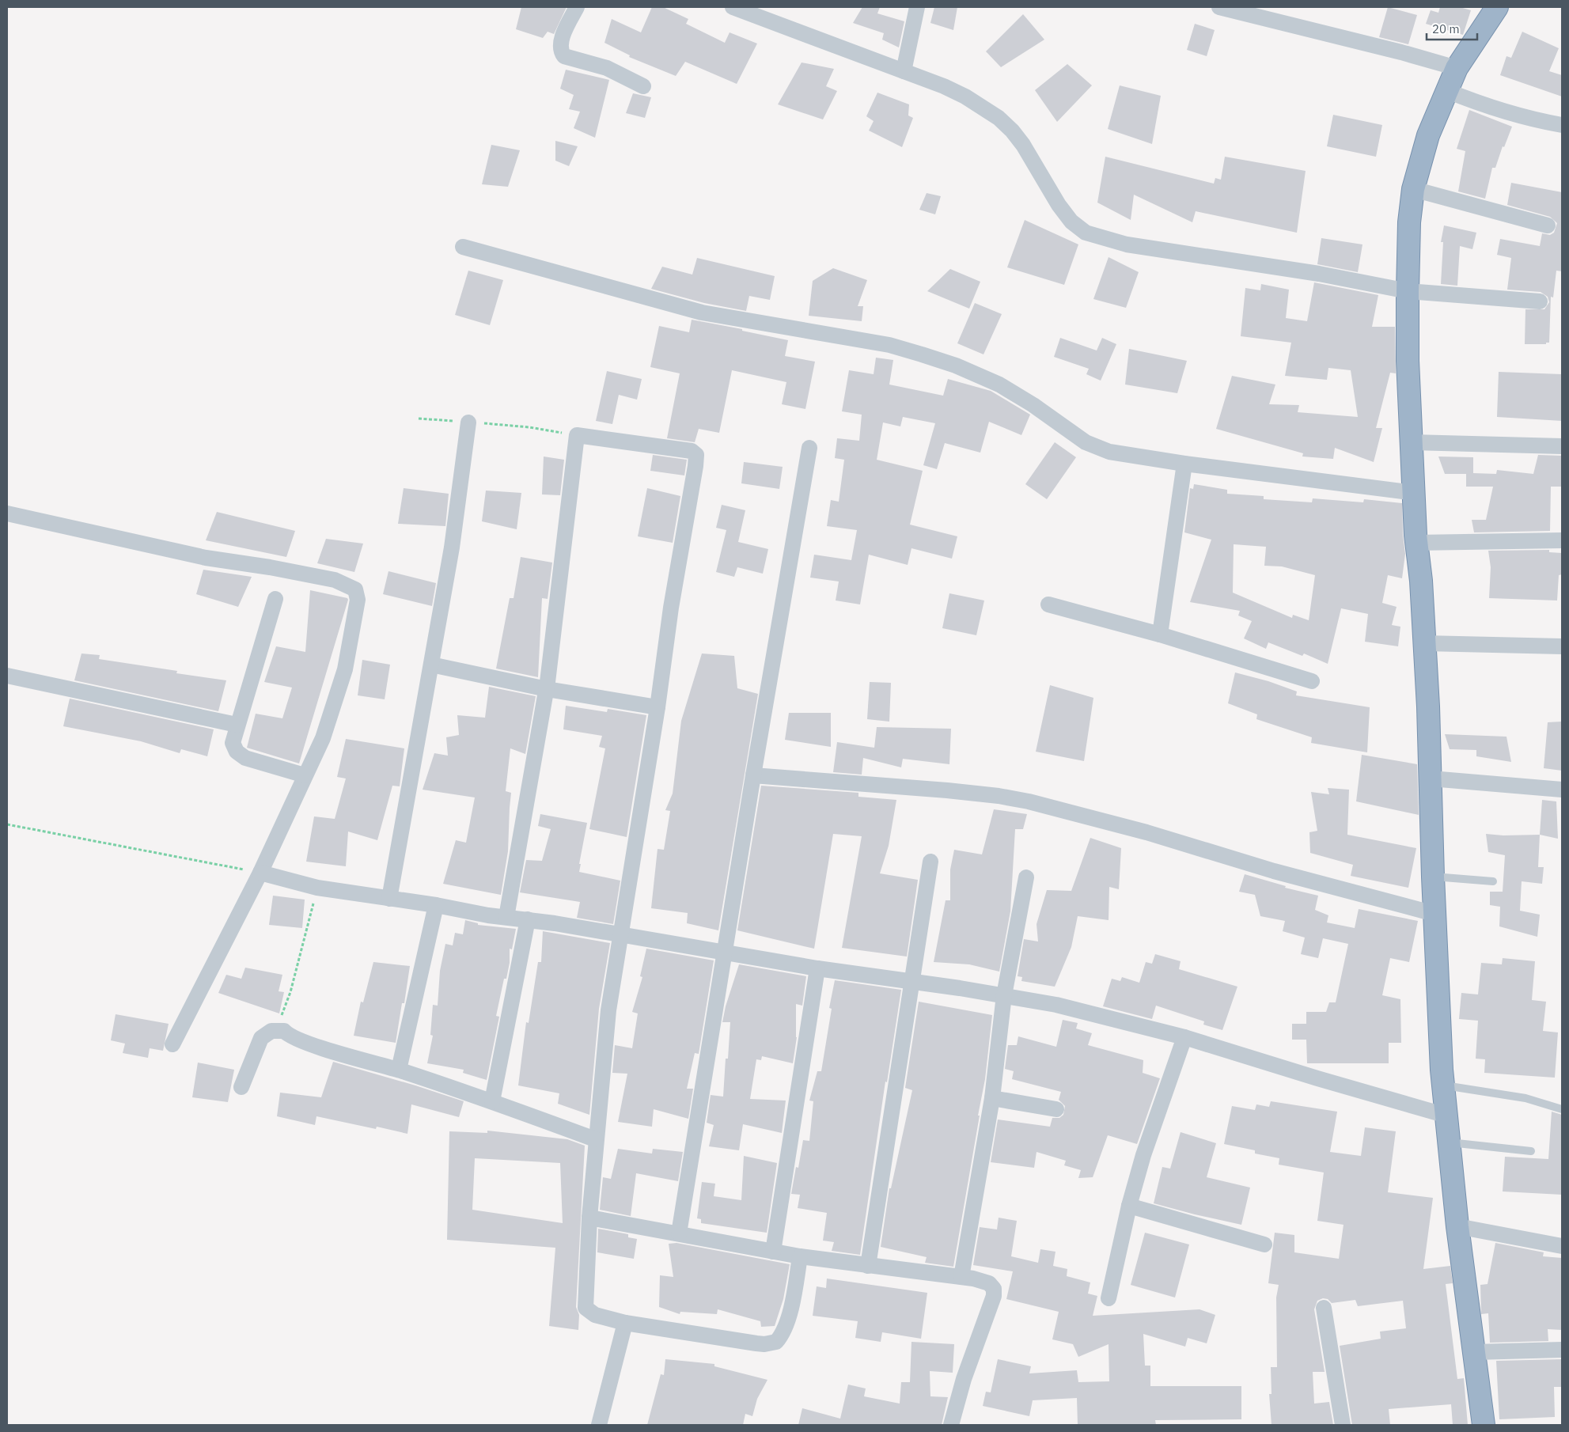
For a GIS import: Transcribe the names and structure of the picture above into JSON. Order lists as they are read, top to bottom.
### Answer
{
  "scale_bar": "20 m"
}
